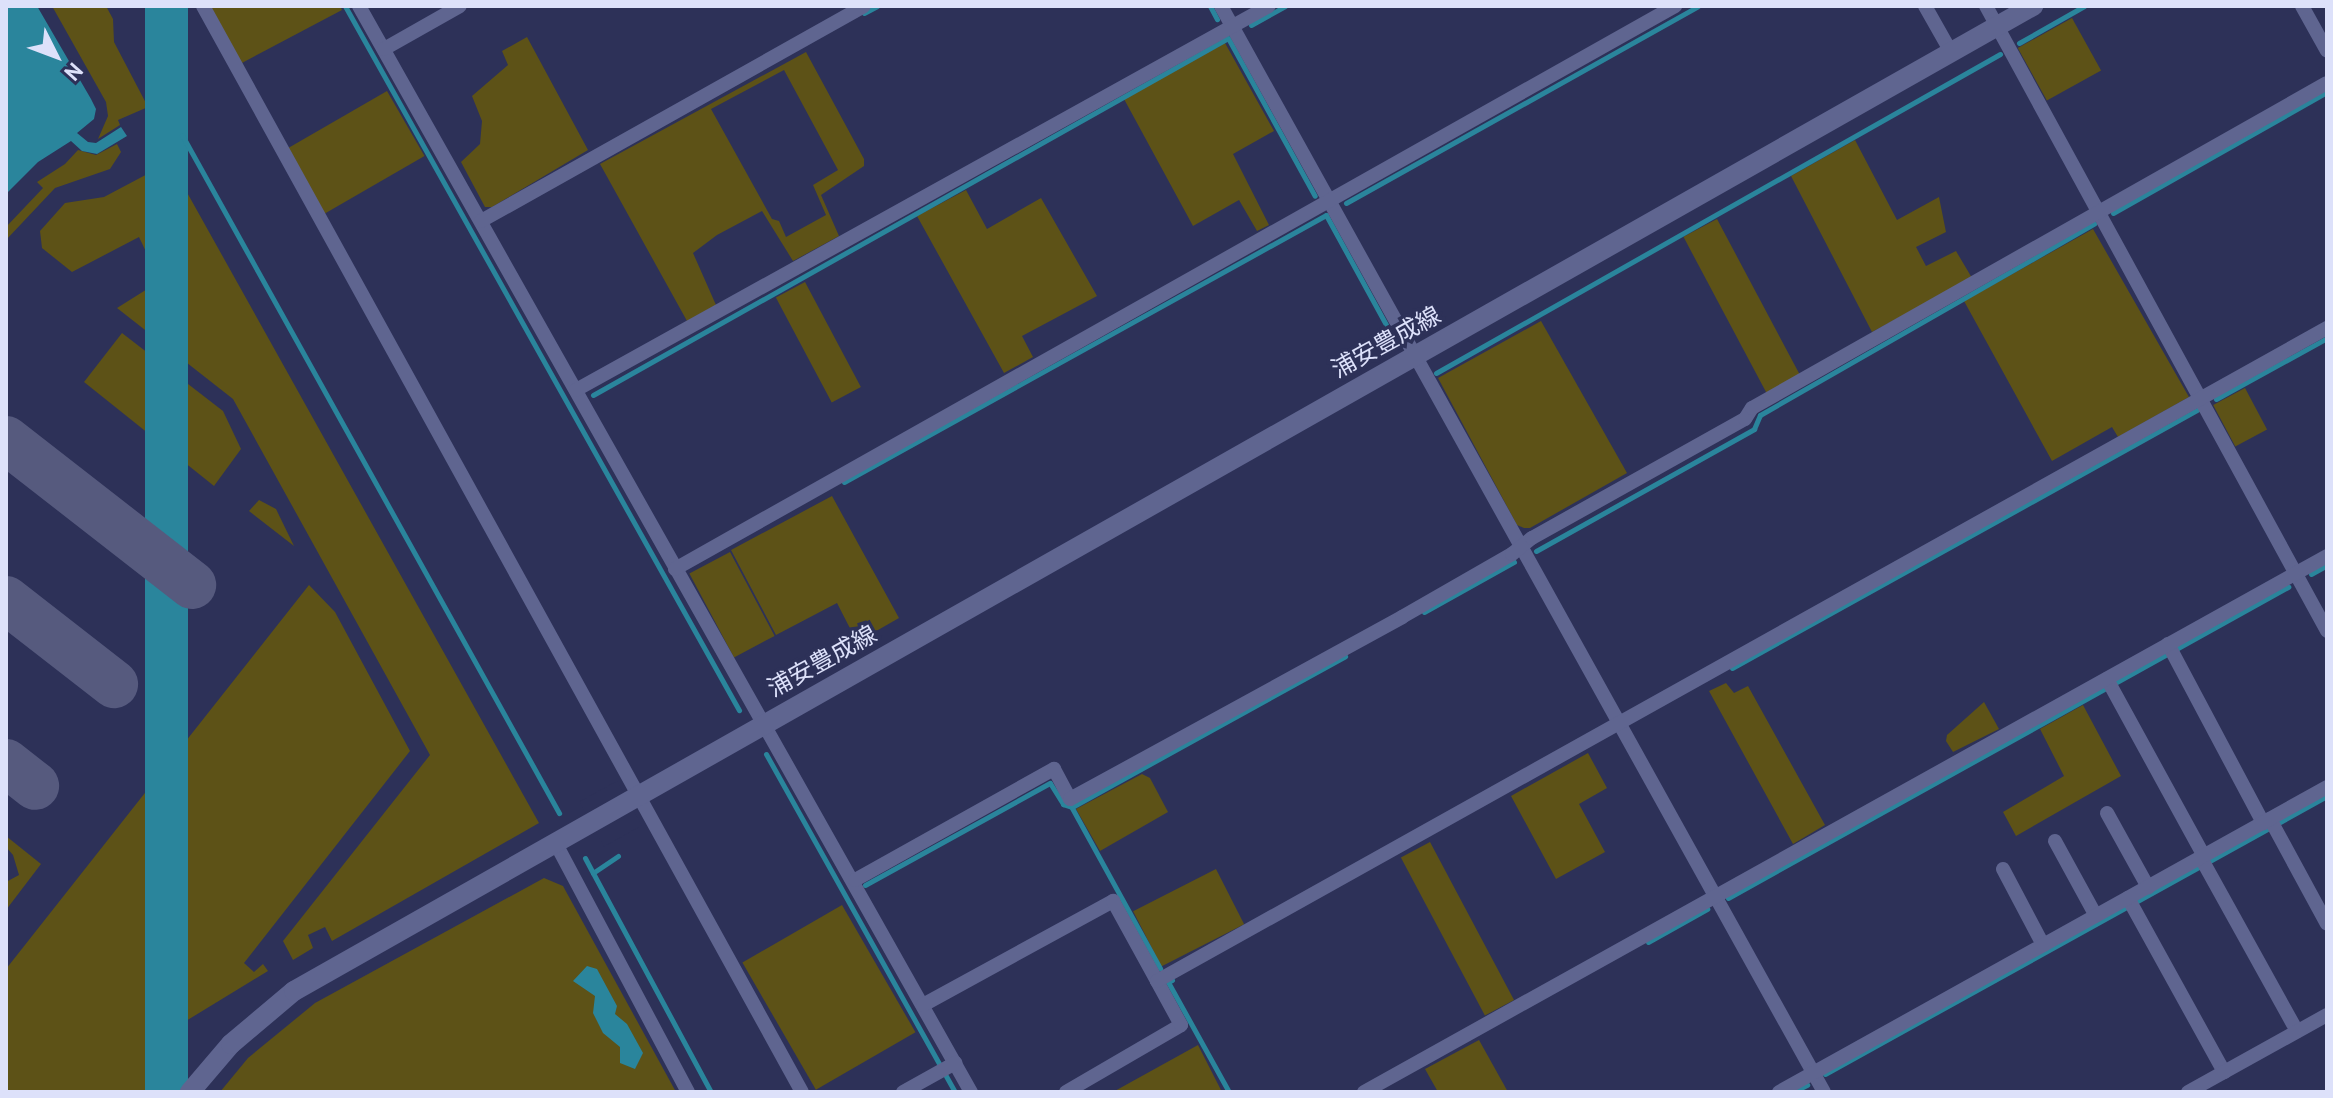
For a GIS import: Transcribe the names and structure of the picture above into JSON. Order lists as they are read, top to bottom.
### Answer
{
  "streets": {
    "main road": ["浦安豊成線"]
  },
  "north": "bottom right"
}
